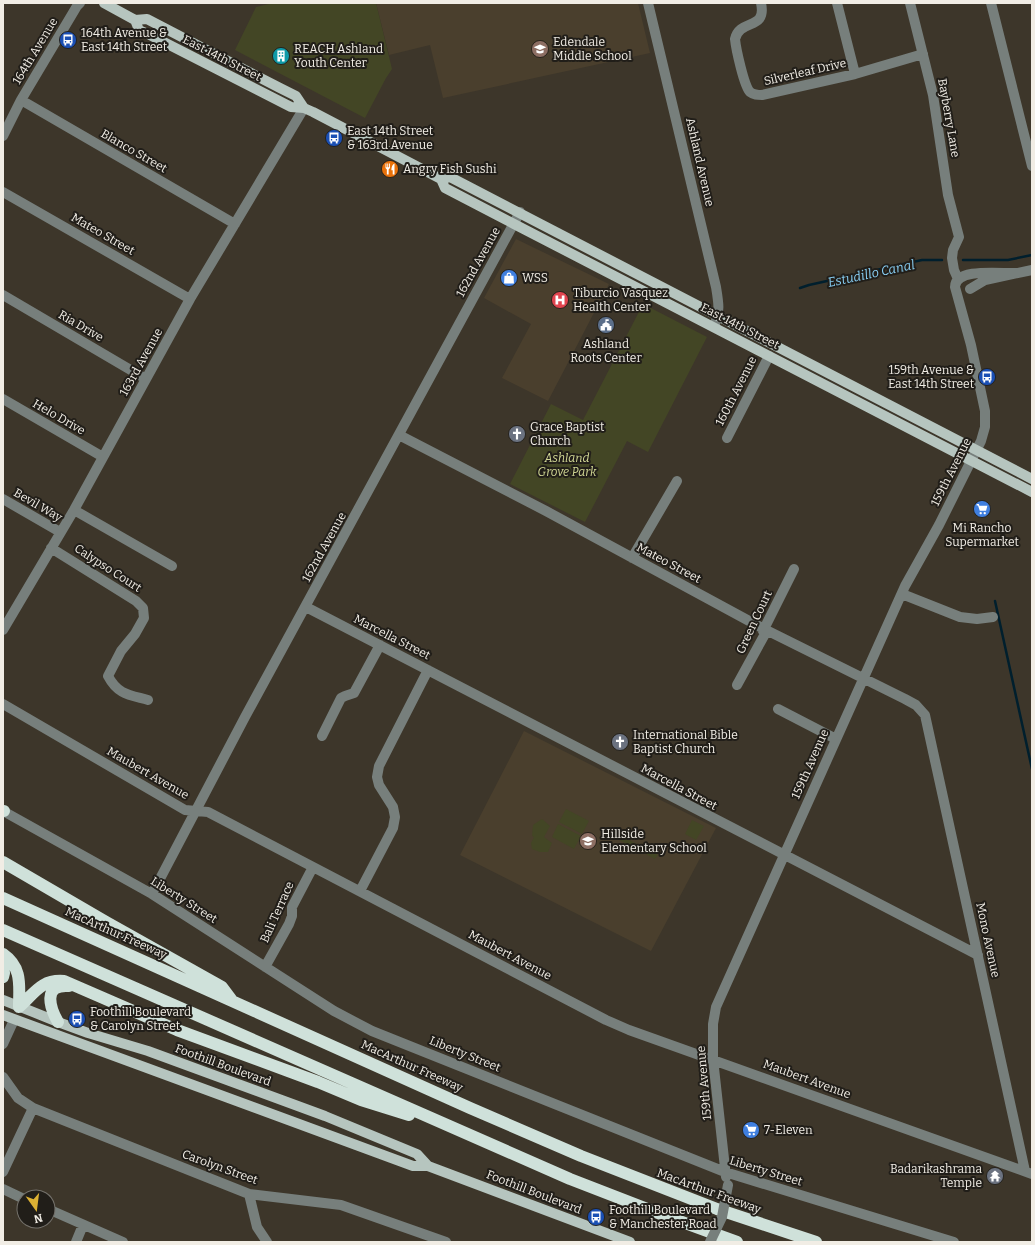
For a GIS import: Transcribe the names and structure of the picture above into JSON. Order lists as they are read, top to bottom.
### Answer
{
  "streets": {
    "highway": ["MacArthur Freeway"],
    "main road": ["East 14th Street", "Foothill Boulevard"],
    "street": [
      "164th Avenue",
      "Silverleaf Drive",
      "Bayberry Lane",
      "Blanco Street",
      "Ashland Avenue",
      "Mateo Street",
      "162nd Avenue",
      "Ria Drive",
      "163rd Avenue",
      "160th Avenue",
      "Helo Drive",
      "159th Avenue",
      "Bevil Way",
      "Calypso Court",
      "Green Court",
      "Marcella Street",
      "Maubert Avenue",
      "Liberty Street",
      "Bali Terrace",
      "Mono Avenue",
      "Carolyn Street"
    ]
  },
  "crossings": [
    ["164th Avenue", "Blanco Street"],
    ["East 14th Street", "Ashland Avenue"],
    ["East 14th Street", "162nd Avenue"],
    ["East 14th Street", "163rd Avenue"],
    ["East 14th Street", "160th Avenue"],
    ["East 14th Street", "159th Avenue"],
    ["Silverleaf Drive", "Bayberry Lane"],
    ["Bayberry Lane", "159th Avenue"],
    ["Blanco Street", "163rd Avenue"],
    ["Mateo Street", "162nd Avenue"],
    ["Mateo Street", "163rd Avenue"],
    ["Mateo Street", "159th Avenue"],
    ["Mateo Street", "Green Court"],
    ["Mateo Street", "Mono Avenue"],
    ["162nd Avenue", "Marcella Street"],
    ["162nd Avenue", "Maubert Avenue"],
    ["162nd Avenue", "Liberty Street"],
    ["Ria Drive", "163rd Avenue"],
    ["163rd Avenue", "Helo Drive"],
    ["163rd Avenue", "Bevil Way"],
    ["163rd Avenue", "Calypso Court"],
    ["159th Avenue", "Marcella Street"],
    ["159th Avenue", "Maubert Avenue"],
    ["159th Avenue", "Liberty Street"],
    ["Marcella Street", "Mono Avenue"],
    ["Maubert Avenue", "Bali Terrace"],
    ["Maubert Avenue", "Mono Avenue"],
    ["Liberty Street", "Bali Terrace"]
  ],
  "water": ["Estudillo Canal"],
  "parks": ["Ashland Grove Park"],
  "places": {
    "bus stop": [
      "164th Avenue & East 14th Street",
      "East 14th Street & 163rd Avenue",
      "159th Avenue & East 14th Street",
      "Foothill Boulevard & Carolyn Street",
      "Foothill Boulevard & Manchester Road"
    ],
    "school or university": ["Edendale Middle School", "Hillside Elementary School"],
    "building": ["REACH Ashland Youth Center"],
    "restaurant": ["Angry Fish Sushi"],
    "shop": ["WSS"],
    "hospital": ["Tiburcio Vasquez Health Center"],
    "public building": ["Ashland Roots Center"],
    "church": ["Grace Baptist Church", "International Bible Baptist Church"],
    "supermarket": ["Mi Rancho Supermarket", "7-Eleven"],
    "temple": ["Badarikashrama Temple"]
  },
  "north": "bottom"
}
